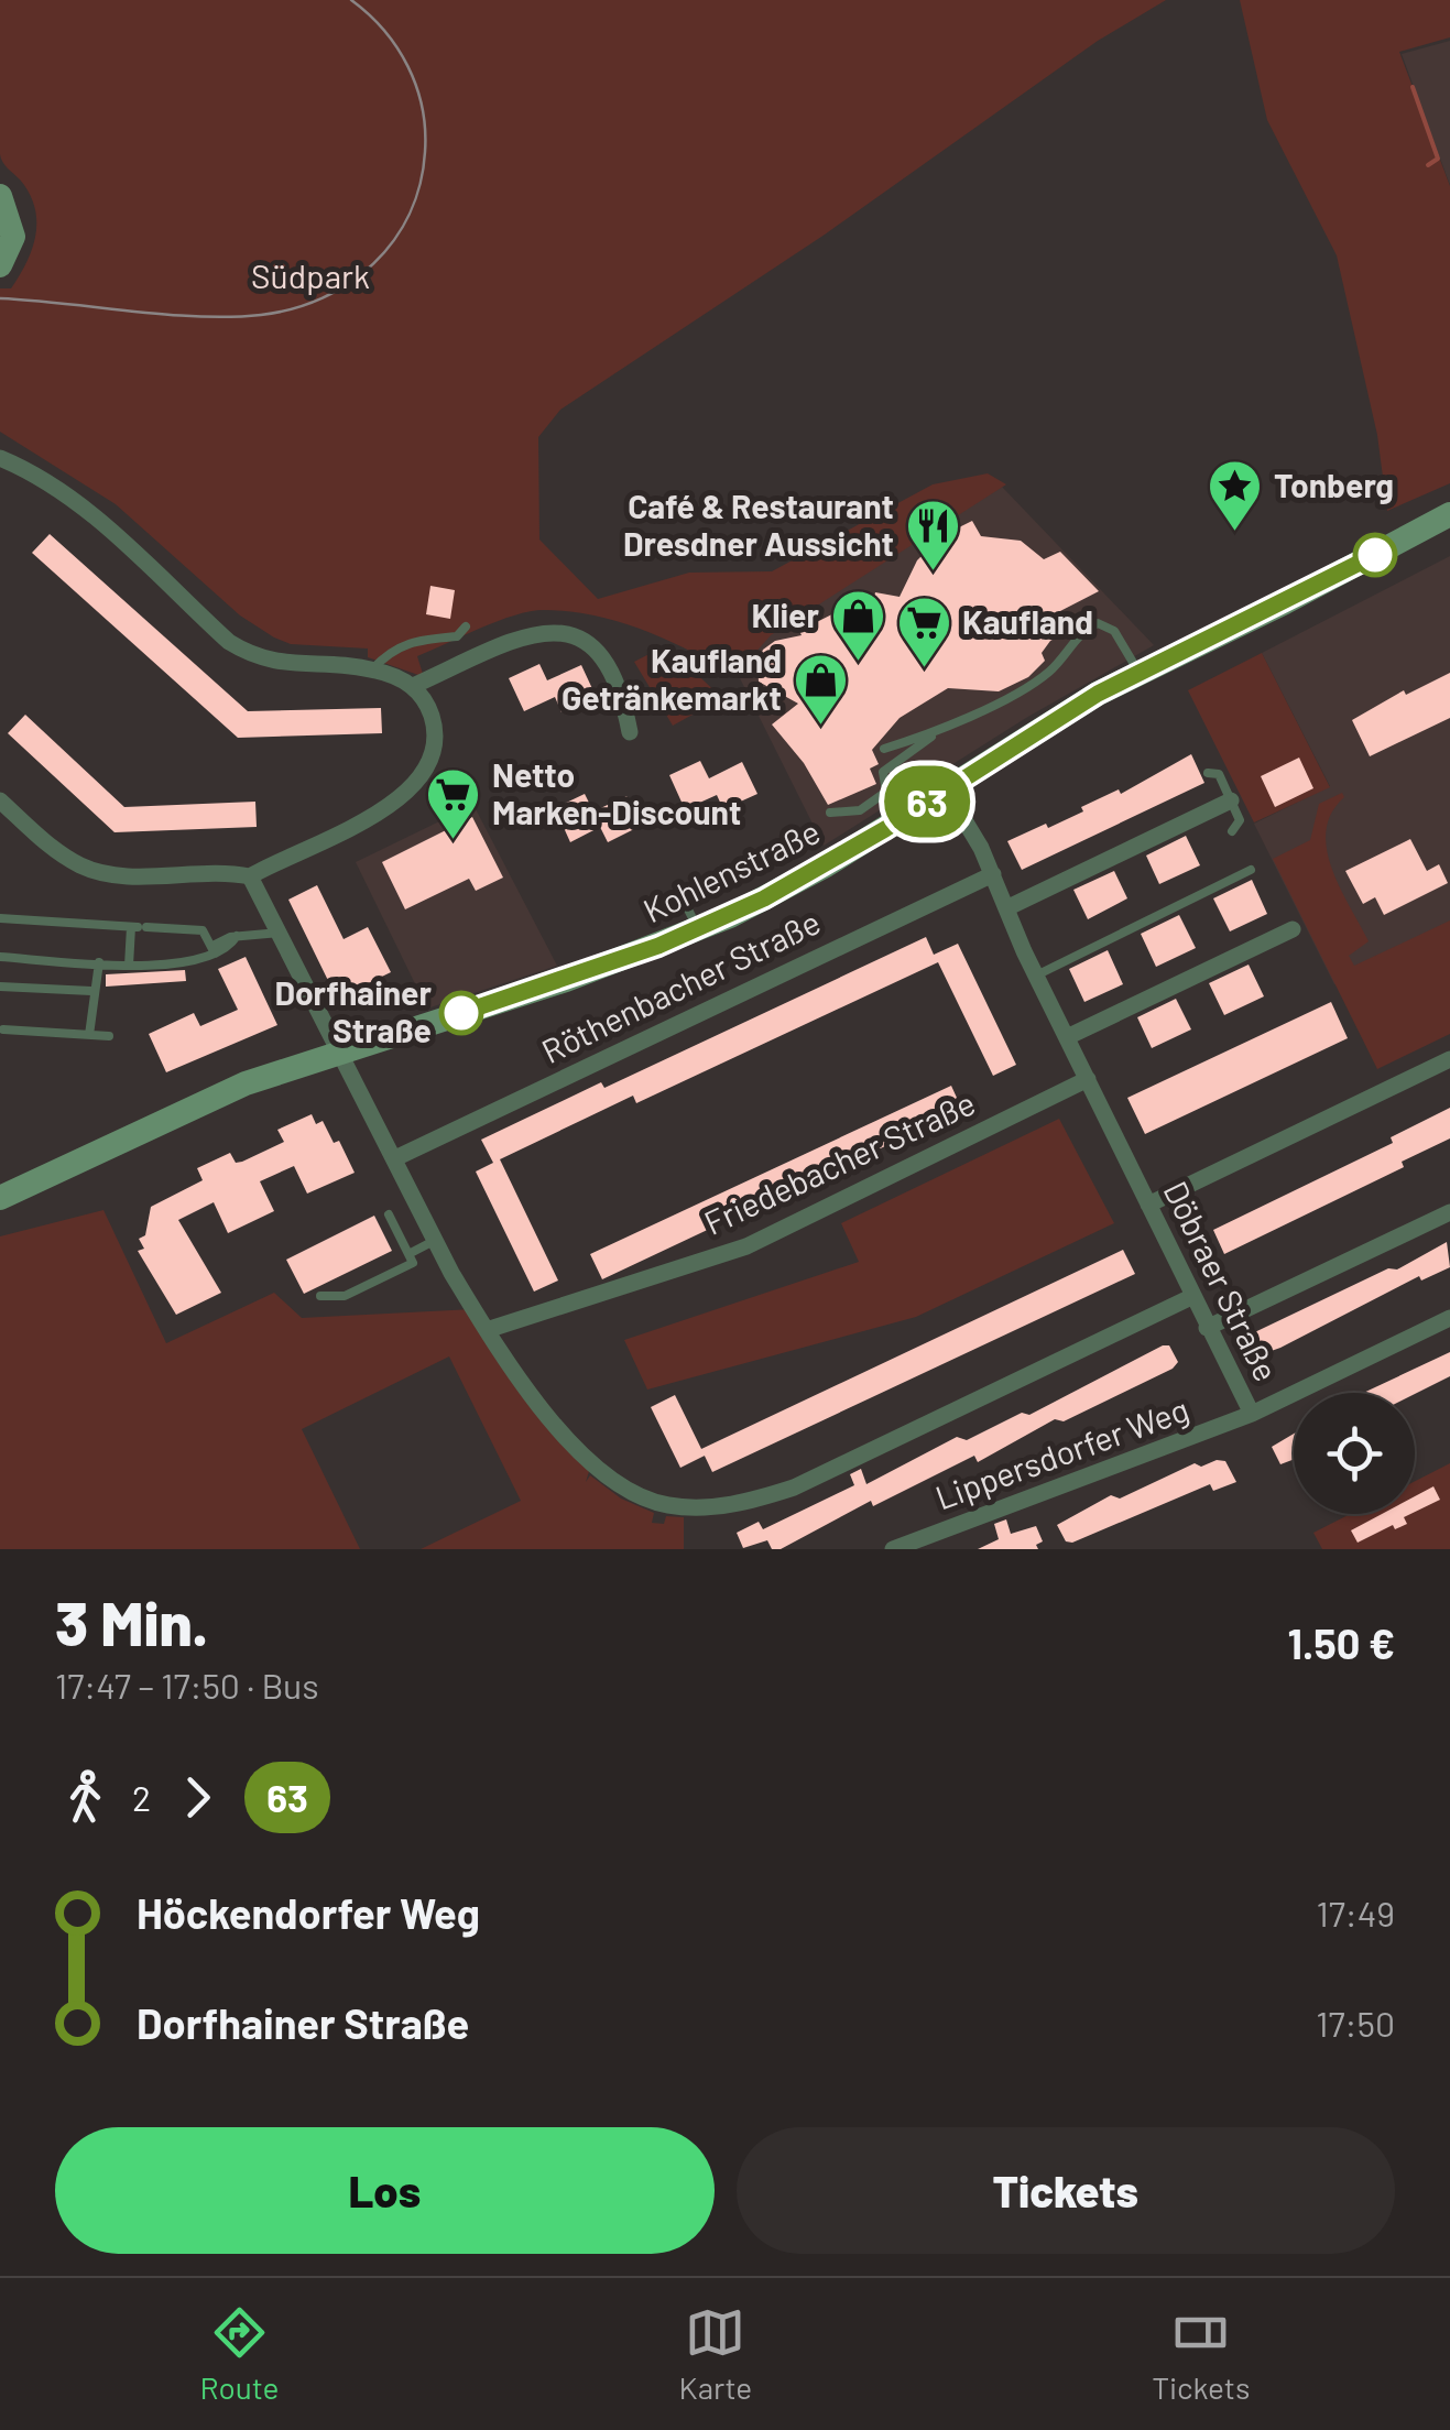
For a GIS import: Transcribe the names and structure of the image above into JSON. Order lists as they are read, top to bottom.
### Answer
{
  "streets": {
    "street": [
      "Kohlenstraße",
      "Röthenbacher Straße",
      "Friedebacher Straße",
      "Döbraer Straße",
      "Lippersdorfer Weg"
    ]
  },
  "crossings": [
    ["Kohlenstraße", "Döbraer Straße"],
    ["Röthenbacher Straße", "Döbraer Straße"],
    ["Friedebacher Straße", "Döbraer Straße"],
    ["Döbraer Straße", "Lippersdorfer Weg"]
  ],
  "parks": ["Südpark"],
  "places": {
    "place": ["Tonberg"],
    "restaurant": ["Café & Restaurant Dresdner Aussicht"],
    "shop": ["Klier", "Kaufland Getränkemarkt"],
    "supermarket": ["Kaufland", "Netto Marken-Discount"],
    "other": ["Dorfhainer Straße"]
  },
  "lines": ["bus line 63"],
  "page": {
    "on_map": "63",
    "heading": ["3 Min.", "17:47 – 17:50 · Bus", "1.50 €"],
    "legs": ["2", "63"],
    "list": [
      {
        "name": "Höckendorfer Weg",
        "value": "17:49"
      },
      {
        "name": "Dorfhainer Straße",
        "value": "17:50"
      }
    ],
    "buttons": ["Los", "Tickets"],
    "tabs": ["Route", "Karte", "Tickets"]
  }
}
